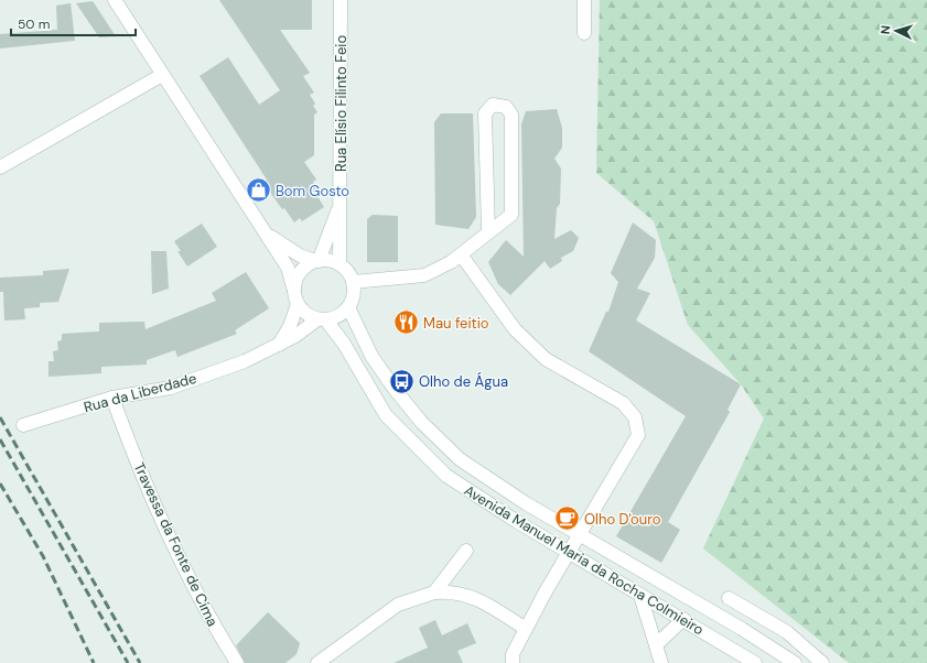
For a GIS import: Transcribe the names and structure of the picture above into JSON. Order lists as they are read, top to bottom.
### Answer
{
  "streets": {
    "street": [
      "Rua Elísio Filinto Feio",
      "Rua da Liberdade",
      "Travessa da Fonte de Cima",
      "Avenida Manuel Maria da Rocha Colmieiro"
    ]
  },
  "crossings": [
    ["Rua Elísio Filinto Feio", "Rua da Liberdade"],
    ["Rua Elísio Filinto Feio", "Avenida Manuel Maria da Rocha Colmieiro"],
    ["Rua da Liberdade", "Travessa da Fonte de Cima"],
    ["Rua da Liberdade", "Avenida Manuel Maria da Rocha Colmieiro"]
  ],
  "places": {
    "shop": ["Bom Gosto"],
    "restaurant": ["Mau feitio"],
    "bus stop": ["Olho de Água"],
    "cafe": ["Olho D'ouro"]
  },
  "scale_bar": "50 m",
  "north": "left"
}
